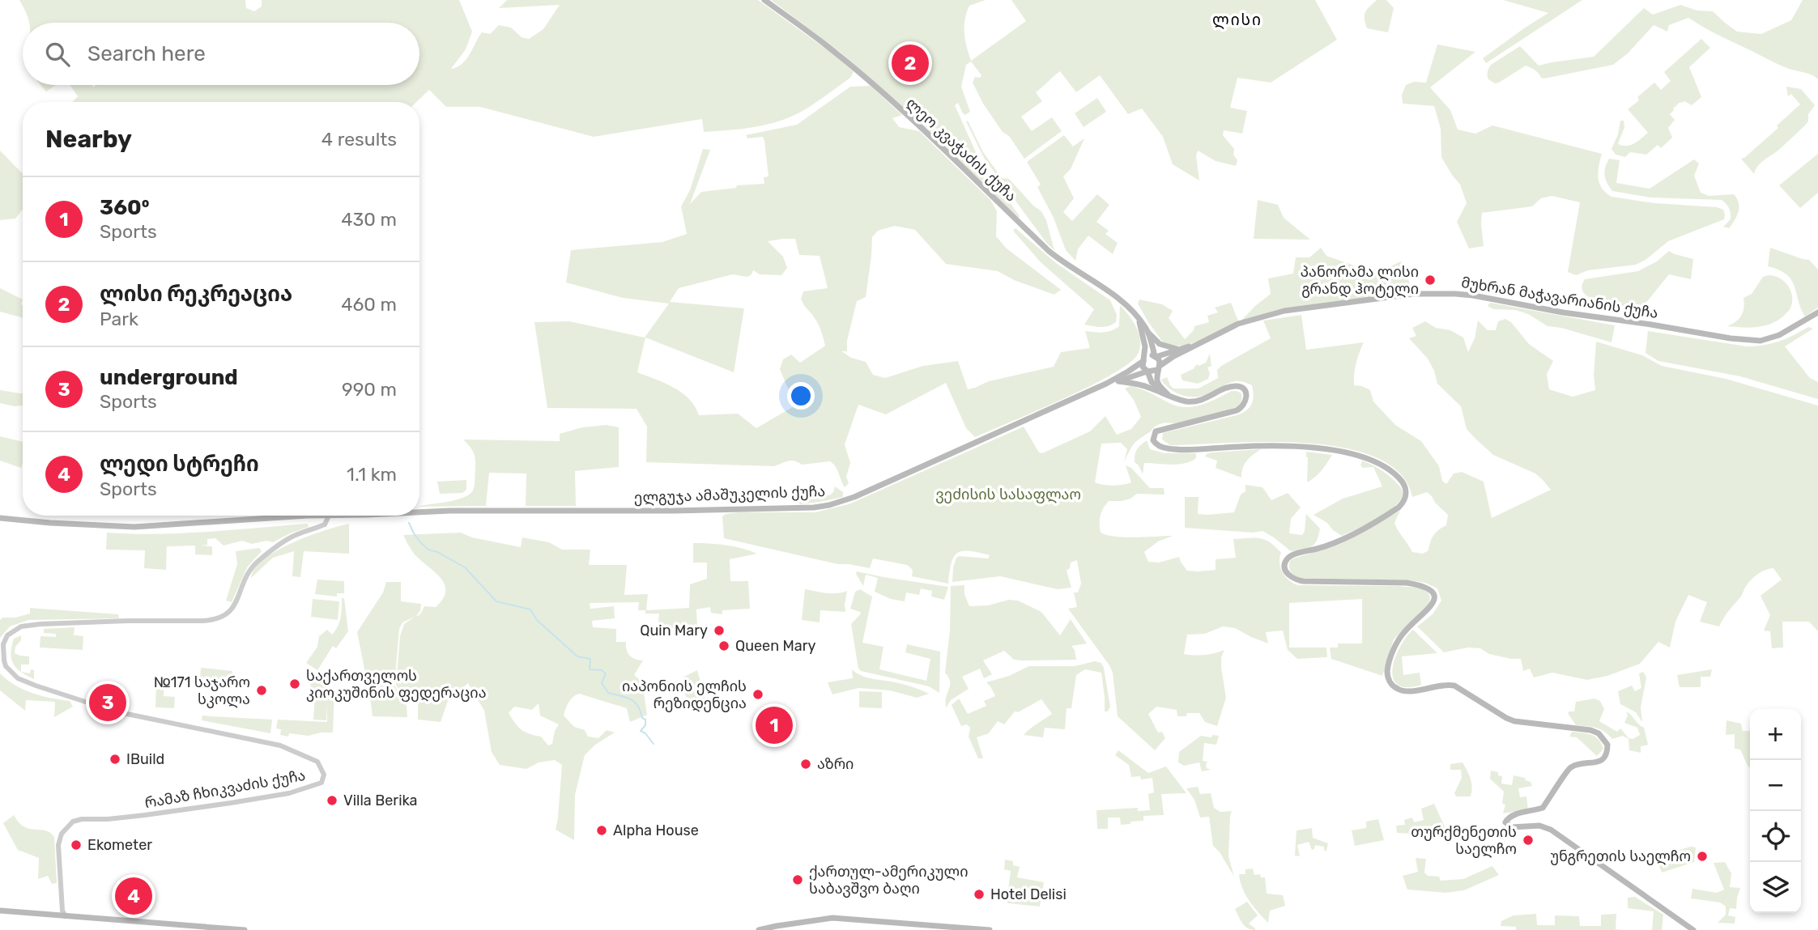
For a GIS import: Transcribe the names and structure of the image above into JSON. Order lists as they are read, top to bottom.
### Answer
{
  "streets": {
    "main road": ["ლეო კვაჭაძის ქუჩა", "მუხრან მაჭავარიანის ქუჩა", "ელგუჯა ამაშუკელის ქუჩა"],
    "street": ["რამაზ ჩხიკვაძის ქუჩა"]
  },
  "crossings": [
    ["ელგუჯა ამაშუკელის ქუჩა", "რამაზ ჩხიკვაძის ქუჩა"]
  ],
  "districts": ["ლისი"],
  "parks": ["ვეძისის სასაფლაო"],
  "places": [
    "პანორამა ლისი გრანდ ჰოტელი",
    "Quin Mary",
    "Queen Mary",
    "საქართველოს კიოკუშინის ფედერაცია",
    "№171 საჯარო სკოლა",
    "იაპონიის ელჩის რეზიდენცია",
    "IBuild",
    "აზრი",
    "Villa Berika",
    "Alpha House",
    "თურქმენეთის საელჩო",
    "Ekometer",
    "უნგრეთის საელჩო",
    "ქართულ-ამერიკული საბავშვო ბაღი",
    "Hotel Delisi"
  ],
  "page": {
    "search": "Search here",
    "pins": [
      "2",
      "3",
      "1",
      "4"
    ],
    "heading": ["Nearby", "4 results"],
    "list": [
      {
        "mark": "1",
        "name": "360⁰",
        "note": "Sports",
        "value": "430 m"
      },
      {
        "mark": "2",
        "name": "ლისი რეკრეაცია",
        "note": "Park",
        "value": "460 m"
      },
      {
        "mark": "3",
        "name": "underground",
        "note": "Sports",
        "value": "990 m"
      },
      {
        "mark": "4",
        "name": "ლედი სტრეჩი",
        "note": "Sports",
        "value": "1.1 km"
      }
    ],
    "map_buttons": ["+", "−"]
  }
}
